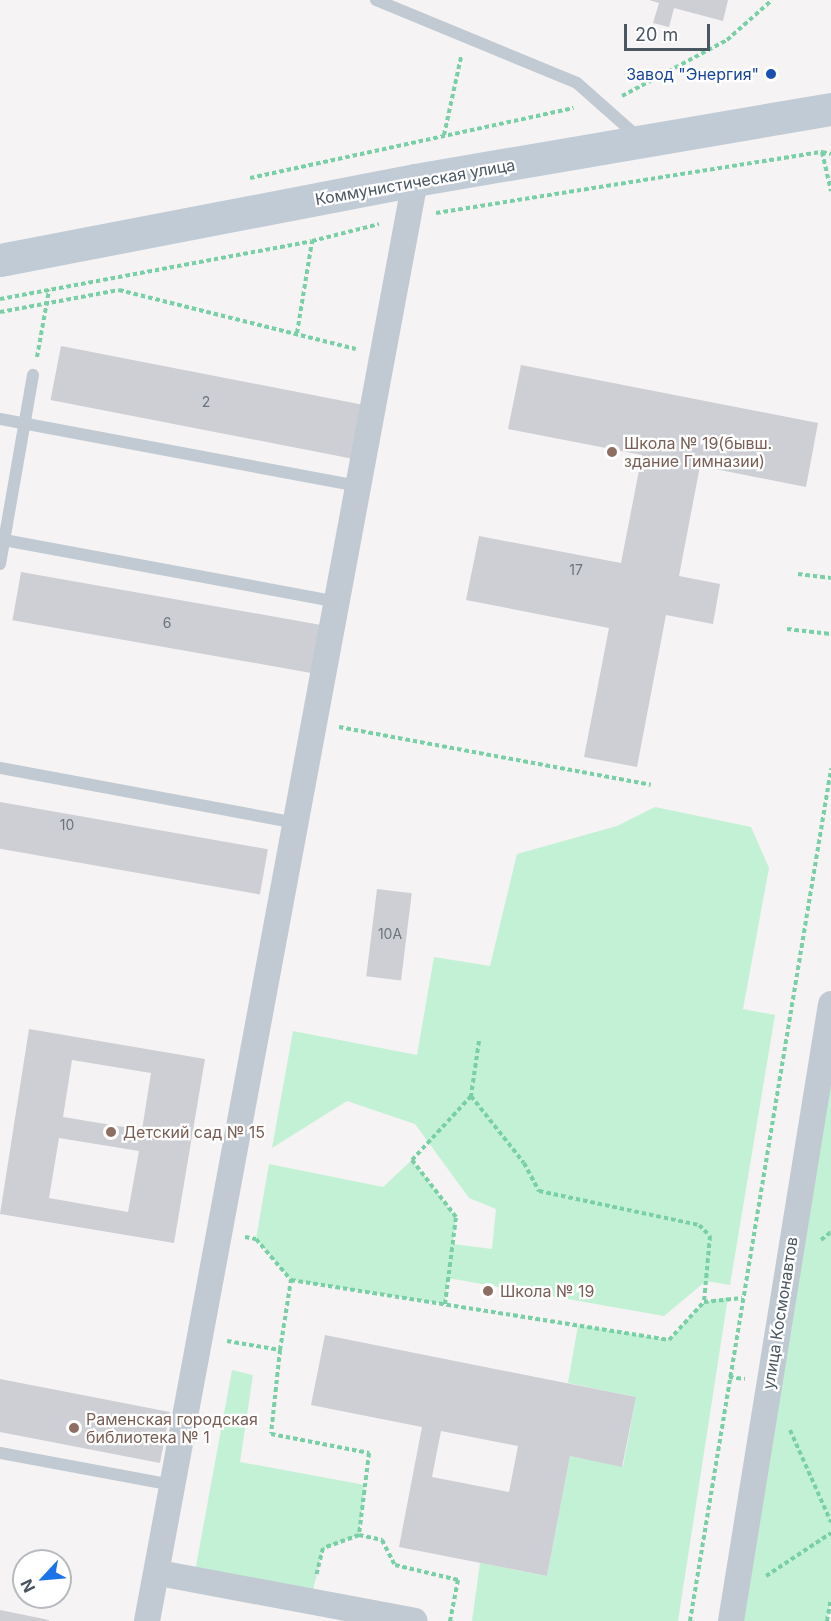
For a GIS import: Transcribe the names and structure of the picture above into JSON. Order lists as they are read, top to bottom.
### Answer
{
  "streets": {
    "main road": ["Коммунистическая улица"],
    "street": ["улица Космонавтов"]
  },
  "places": [
    "Завод \"Энергия\"",
    "Школа № 19(бывш. здание Гимназии)",
    "Детский сад № 15",
    "Школа № 19",
    "Раменская городская библиотека № 1"
  ],
  "house_numbers": [
    "2",
    "17",
    "6",
    "10",
    "10А"
  ],
  "scale_bar": "20 m",
  "north": "bottom left"
}
